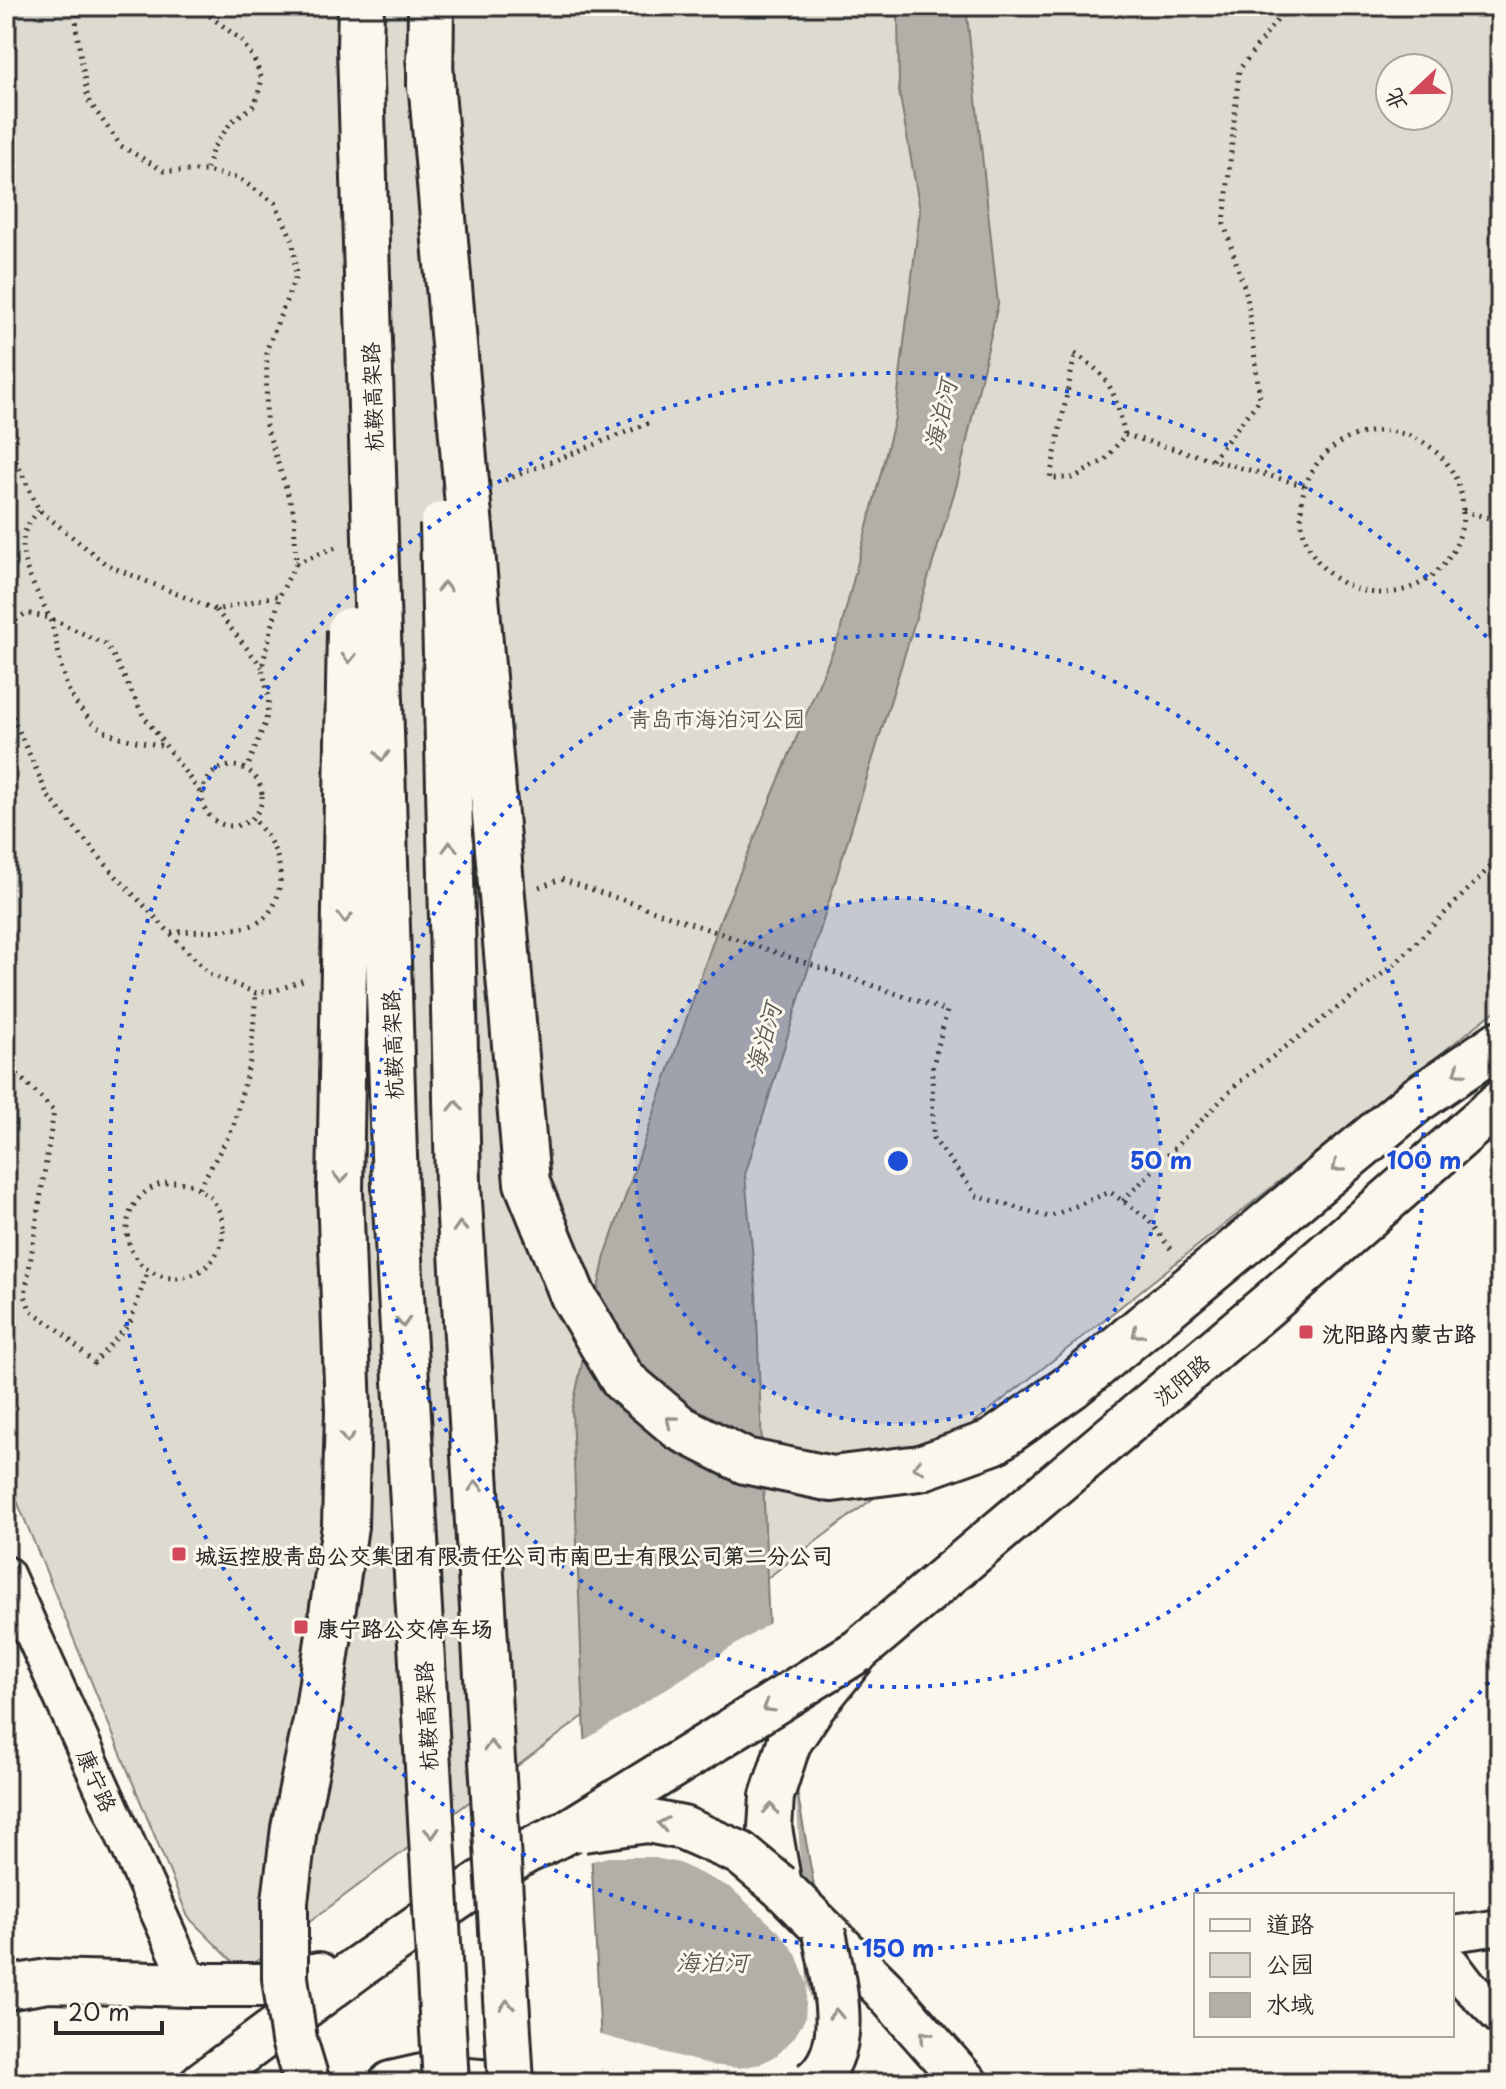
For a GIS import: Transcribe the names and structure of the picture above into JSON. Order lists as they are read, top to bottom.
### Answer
{
  "streets": {
    "highway": ["杭鞍高架路"],
    "main road": ["沈阳路"],
    "street": ["康宁路"]
  },
  "water": ["海泊河"],
  "parks": ["青岛市海泊河公园"],
  "places": {
    "transit": ["沈阳路内蒙古路", "城运控股青岛公交集团有限责任公司市南巴士有限公司第二分公司", "康宁路公交停车场"]
  },
  "legend": ["道路", "公园", "水域"],
  "scale_bar": "20 m",
  "north": "left",
  "rings": ["50 m", "100 m", "150 m"]
}
